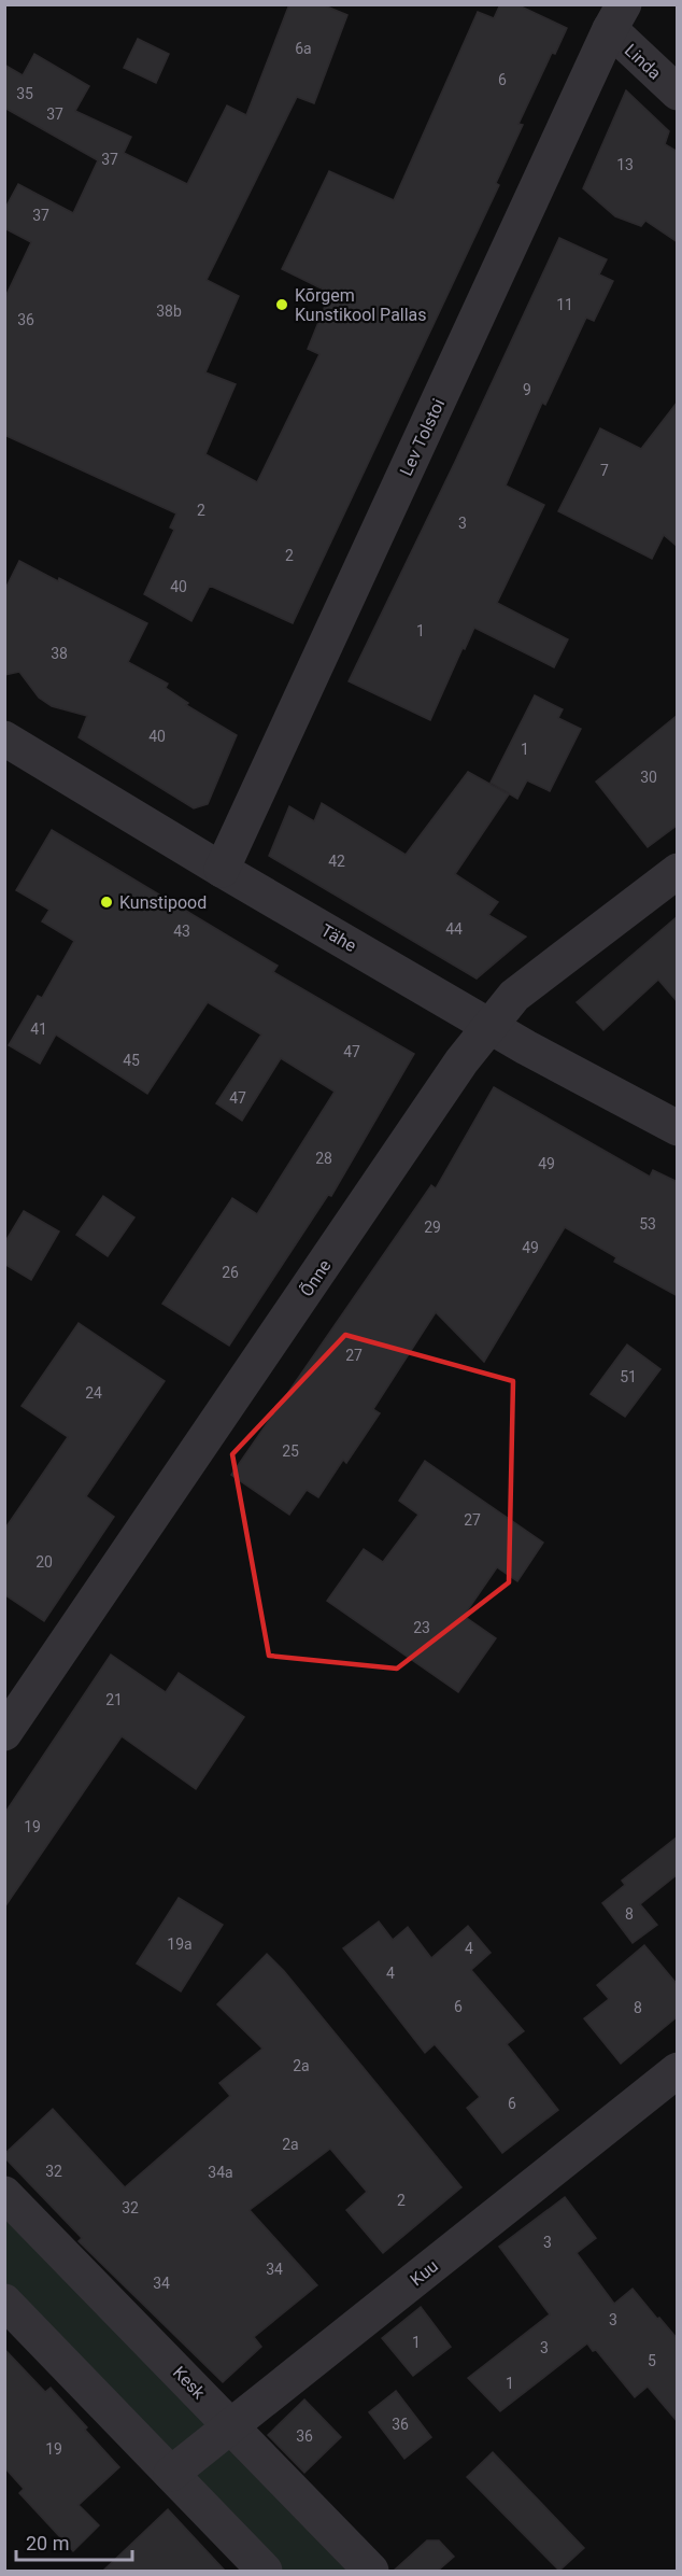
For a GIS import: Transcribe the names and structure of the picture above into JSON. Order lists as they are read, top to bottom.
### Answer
{
  "streets": {
    "street": [
      "Linda",
      "Lev Tolstoi",
      "Tähe",
      "Õnne",
      "Kuu",
      "Kesk"
    ]
  },
  "crossings": [
    ["Linda", "Lev Tolstoi"],
    ["Lev Tolstoi", "Tähe"],
    ["Tähe", "Õnne"],
    ["Kuu", "Kesk"]
  ],
  "places": ["Kõrgem Kunstikool Pallas", "Kunstipood"],
  "house_numbers": [
    "6a",
    "6",
    "35",
    "37",
    "37",
    "13",
    "37",
    "11",
    "38b",
    "36",
    "9",
    "7",
    "2",
    "3",
    "2",
    "40",
    "1",
    "38",
    "40",
    "1",
    "30",
    "42",
    "44",
    "43",
    "41",
    "47",
    "45",
    "47",
    "28",
    "49",
    "53",
    "29",
    "49",
    "26",
    "27",
    "51",
    "24",
    "25",
    "27",
    "20",
    "23",
    "21",
    "19",
    "8",
    "19a",
    "4",
    "4",
    "6",
    "8",
    "2a",
    "6",
    "2a",
    "32",
    "34a",
    "2",
    "32",
    "3",
    "34",
    "34",
    "3",
    "1",
    "3",
    "5",
    "1",
    "36",
    "36",
    "19"
  ],
  "scale_bar": "20 m"
}
